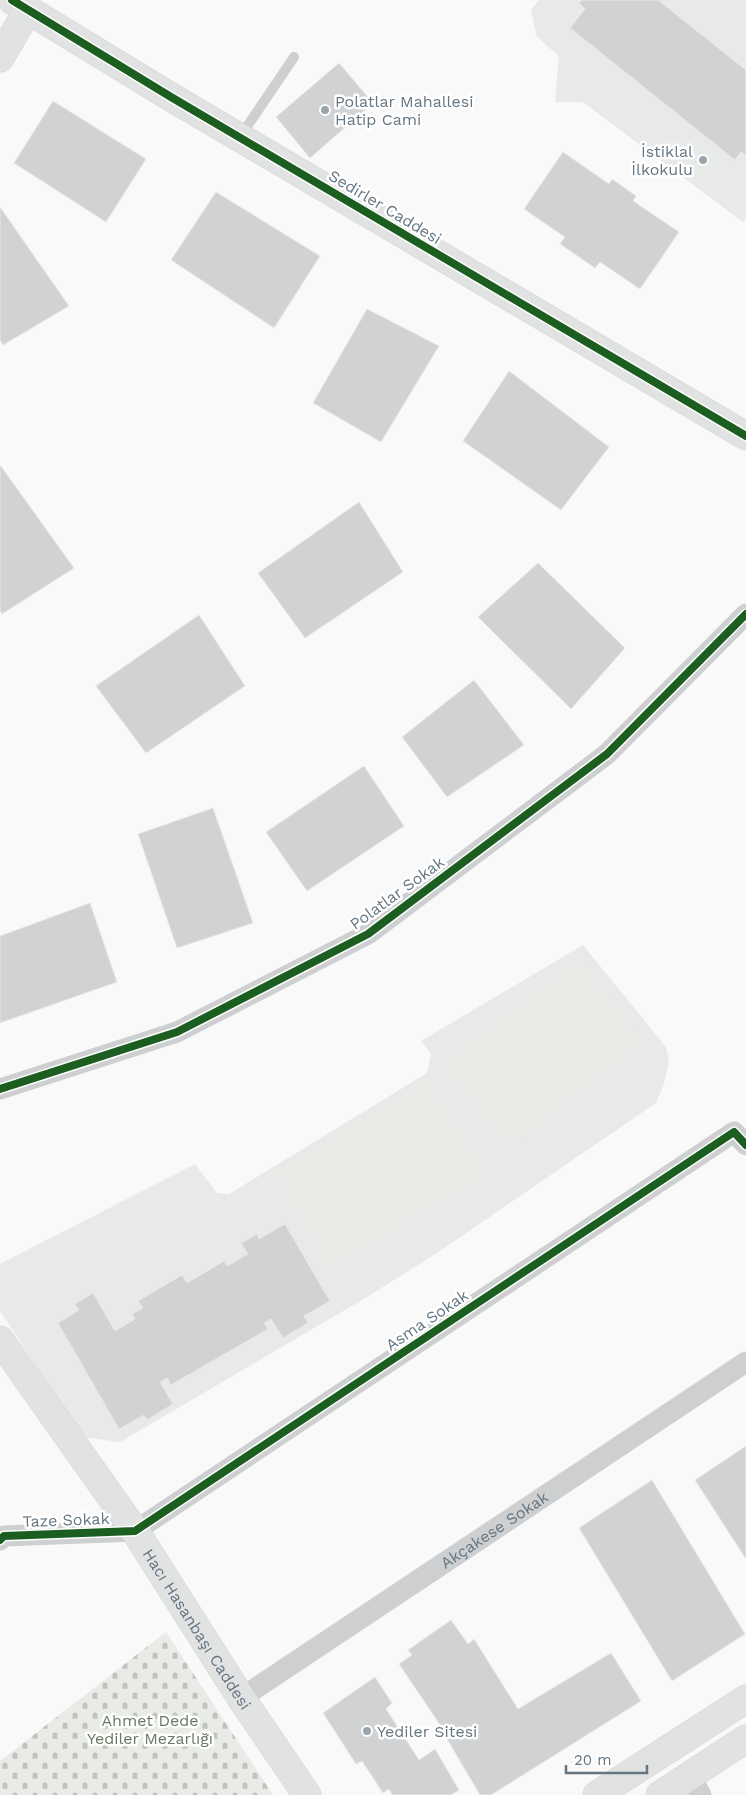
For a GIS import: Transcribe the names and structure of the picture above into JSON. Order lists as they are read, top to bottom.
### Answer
{
  "streets": {
    "street": [
      "Sedirler Caddesi",
      "Polatlar Sokak",
      "Asma Sokak",
      "Taze Sokak",
      "Akçakese Sokak",
      "Hacı Hasanbaşı Caddesi"
    ]
  },
  "crossings": [
    ["Asma Sokak", "Taze Sokak"],
    ["Asma Sokak", "Hacı Hasanbaşı Caddesi"],
    ["Taze Sokak", "Hacı Hasanbaşı Caddesi"],
    ["Akçakese Sokak", "Hacı Hasanbaşı Caddesi"]
  ],
  "parks": ["Ahmet Dede Yediler Mezarlığı"],
  "places": ["Polatlar Mahallesi Hatip Cami", "İstiklal İlkokulu", "Yediler Sitesi"],
  "scale_bar": "20 m"
}
